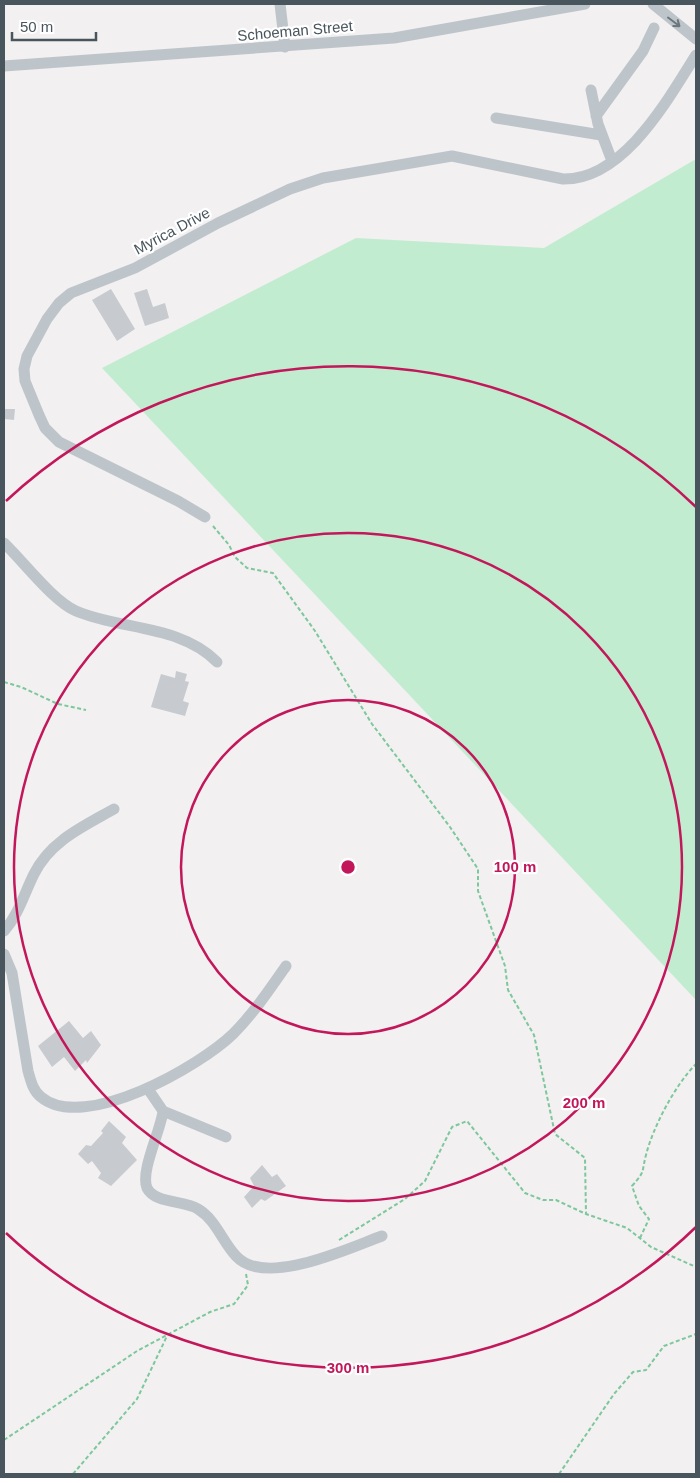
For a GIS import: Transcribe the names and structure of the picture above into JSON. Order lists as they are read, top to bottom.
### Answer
{
  "streets": {
    "street": ["Schoeman Street", "Myrica Drive"]
  },
  "scale_bar": "50 m",
  "rings": ["100 m", "200 m", "300 m"]
}
